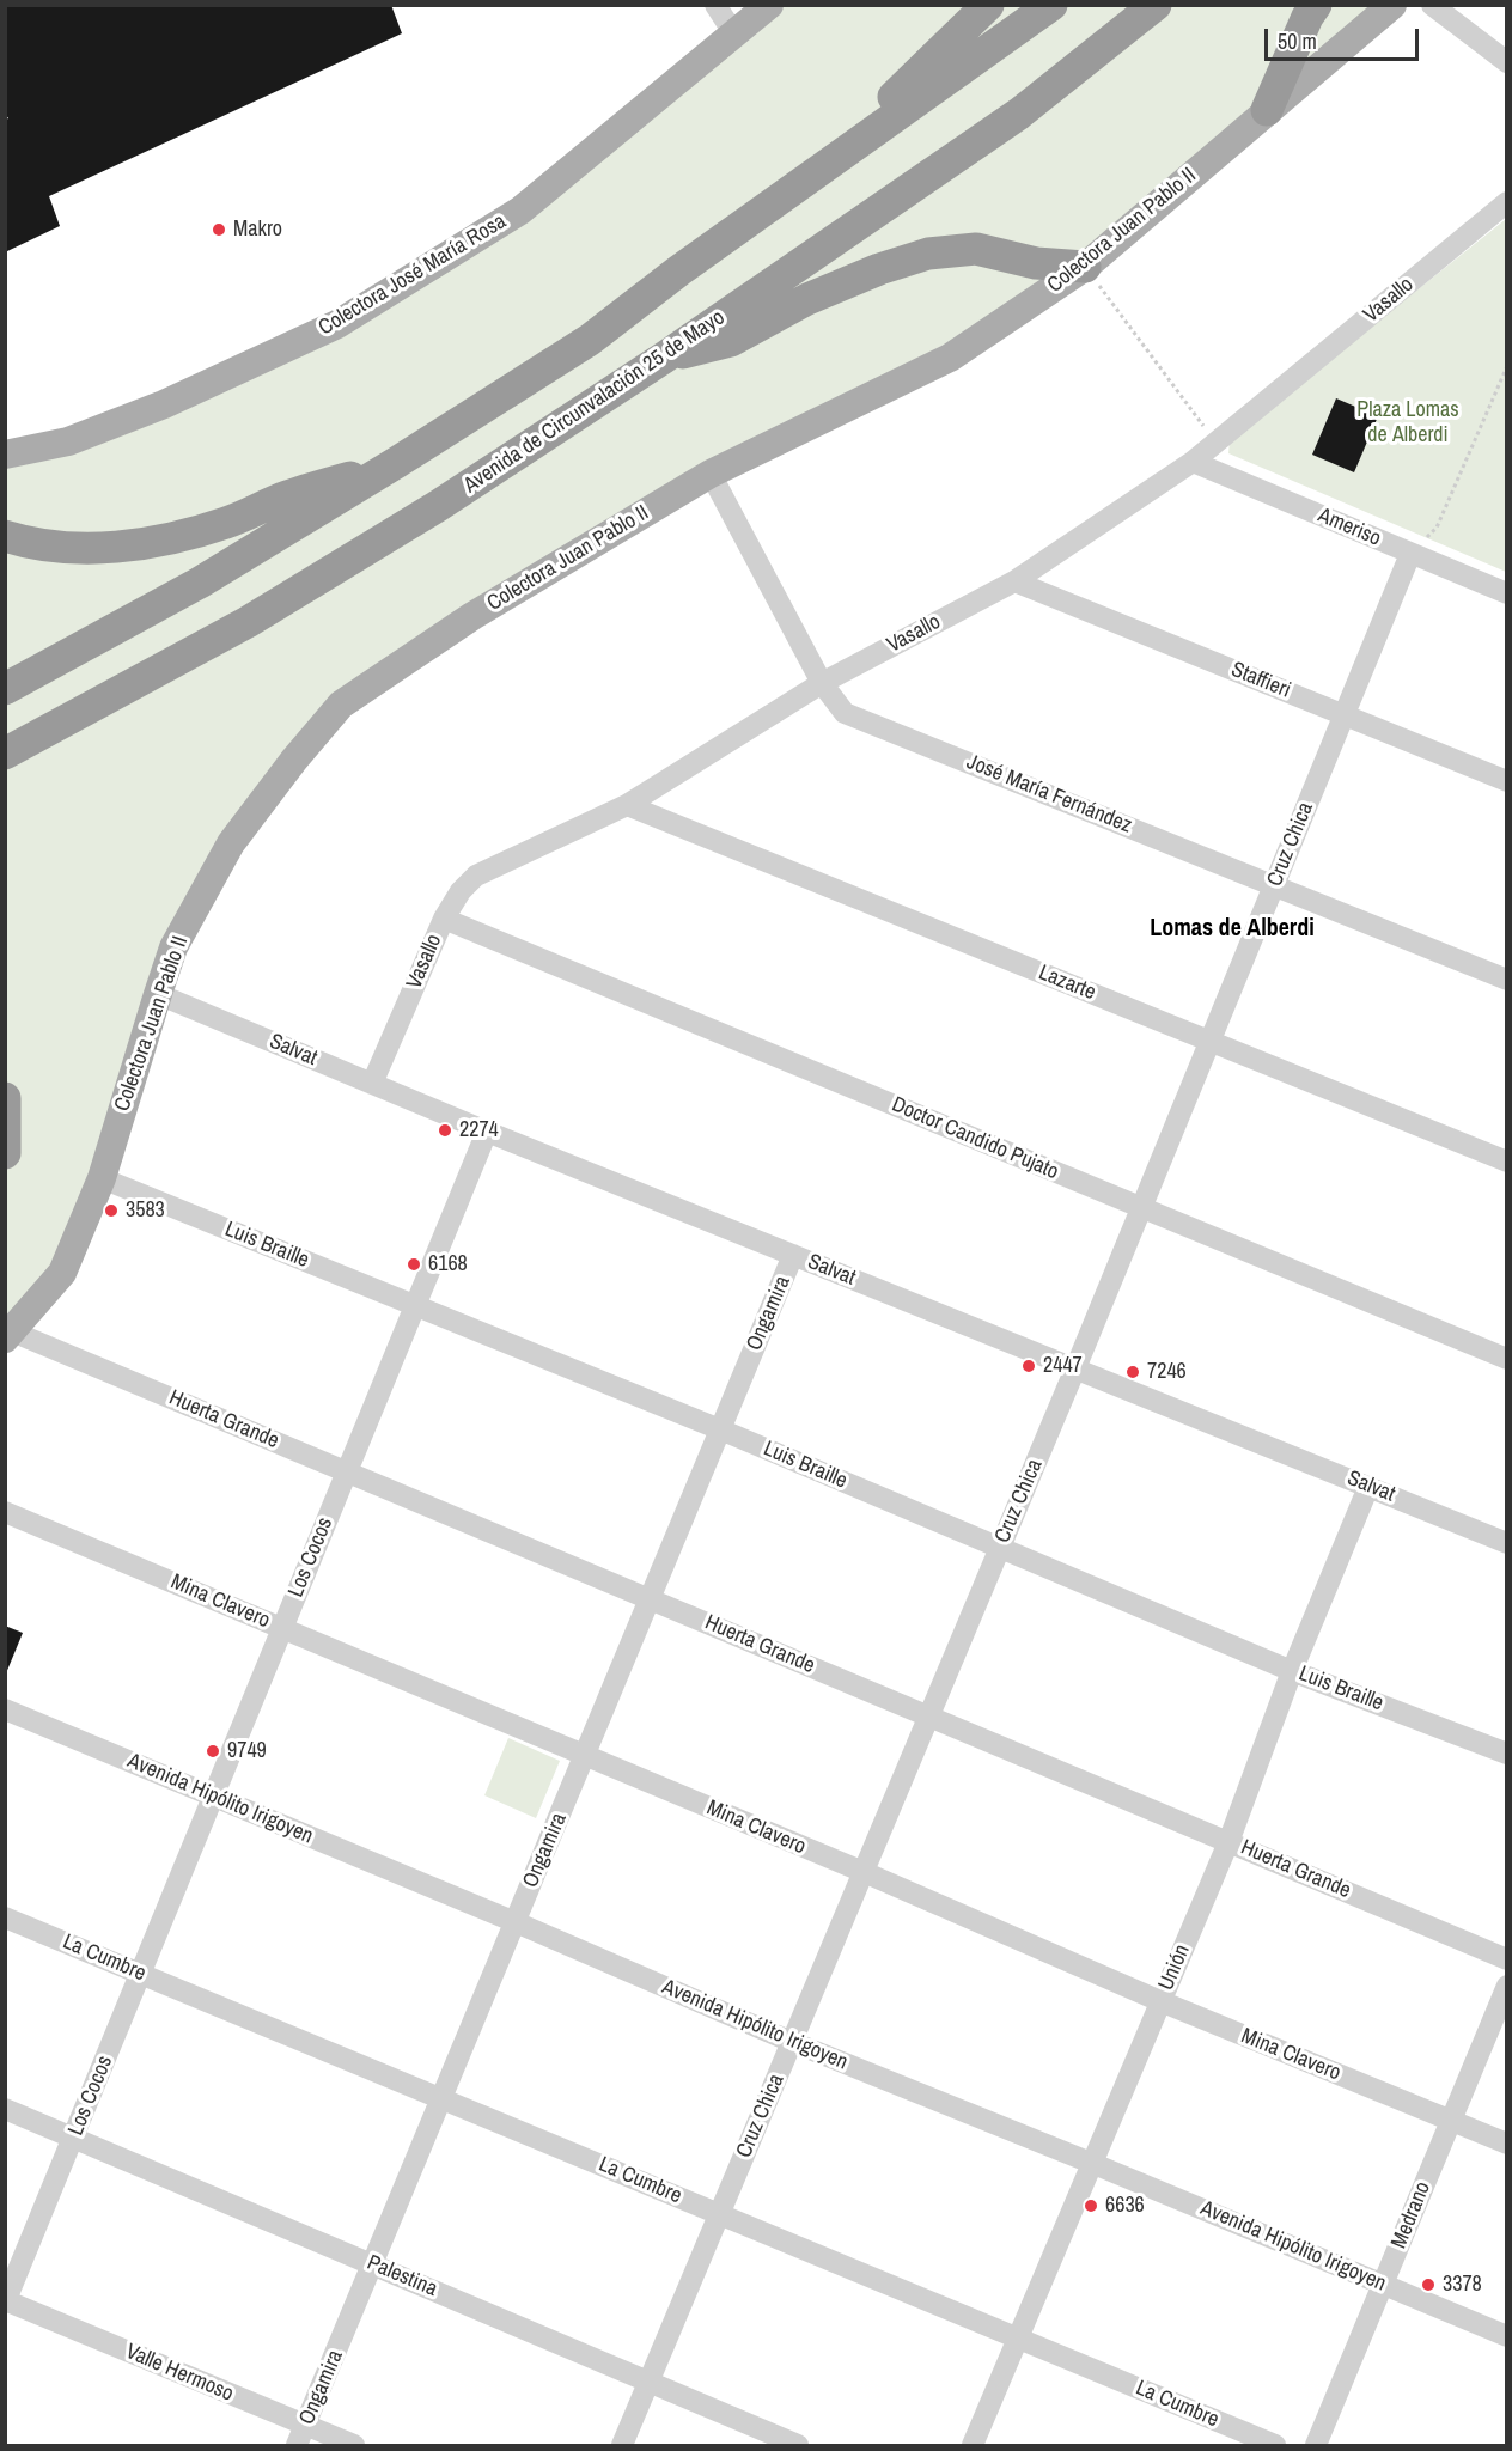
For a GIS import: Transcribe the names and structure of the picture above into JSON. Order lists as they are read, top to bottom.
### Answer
{
  "streets": {
    "highway": ["Avenida de Circunvalación 25 de Mayo"],
    "main road": ["Colectora Juan Pablo II", "Colectora José María Rosa"],
    "street": [
      "Vasallo",
      "Ameriso",
      "Staffieri",
      "José María Fernández",
      "Cruz Chica",
      "Lazarte",
      "Salvat",
      "Doctor Candido Pujato",
      "Luis Braille",
      "Ongamira",
      "Huerta Grande",
      "Los Cocos",
      "Mina Clavero",
      "Avenida Hipólito Irigoyen",
      "La Cumbre",
      "Unión",
      "Medrano",
      "Palestina",
      "Valle Hermoso"
    ]
  },
  "crossings": [
    ["Colectora Juan Pablo II", "José María Fernández"],
    ["Colectora Juan Pablo II", "Salvat"],
    ["Colectora Juan Pablo II", "Luis Braille"],
    ["Colectora Juan Pablo II", "Huerta Grande"],
    ["Vasallo", "Ameriso"],
    ["Vasallo", "Staffieri"],
    ["Vasallo", "José María Fernández"],
    ["Vasallo", "Lazarte"],
    ["Vasallo", "Salvat"],
    ["Vasallo", "Doctor Candido Pujato"],
    ["Ameriso", "Cruz Chica"],
    ["Staffieri", "Cruz Chica"],
    ["José María Fernández", "Cruz Chica"],
    ["Cruz Chica", "Lazarte"],
    ["Cruz Chica", "Salvat"],
    ["Cruz Chica", "Doctor Candido Pujato"],
    ["Cruz Chica", "Luis Braille"],
    ["Cruz Chica", "Huerta Grande"],
    ["Cruz Chica", "Mina Clavero"],
    ["Cruz Chica", "Avenida Hipólito Irigoyen"],
    ["Cruz Chica", "La Cumbre"],
    ["Cruz Chica", "Palestina"],
    ["Salvat", "Ongamira"],
    ["Salvat", "Los Cocos"],
    ["Salvat", "Unión"],
    ["Luis Braille", "Ongamira"],
    ["Luis Braille", "Los Cocos"],
    ["Luis Braille", "Unión"],
    ["Ongamira", "Huerta Grande"],
    ["Ongamira", "Mina Clavero"],
    ["Ongamira", "Avenida Hipólito Irigoyen"],
    ["Ongamira", "La Cumbre"],
    ["Ongamira", "Palestina"],
    ["Ongamira", "Valle Hermoso"],
    ["Huerta Grande", "Los Cocos"],
    ["Huerta Grande", "Unión"],
    ["Los Cocos", "Mina Clavero"],
    ["Los Cocos", "Avenida Hipólito Irigoyen"],
    ["Los Cocos", "La Cumbre"],
    ["Los Cocos", "Palestina"],
    ["Los Cocos", "Valle Hermoso"],
    ["Mina Clavero", "Unión"],
    ["Mina Clavero", "Medrano"],
    ["Avenida Hipólito Irigoyen", "Unión"],
    ["Avenida Hipólito Irigoyen", "Medrano"],
    ["La Cumbre", "Unión"]
  ],
  "districts": ["Lomas de Alberdi"],
  "parks": ["Plaza Lomas de Alberdi"],
  "places": [
    "Makro",
    "2274",
    "3583",
    "6168",
    "2447",
    "7246",
    "9749",
    "6636",
    "3378"
  ],
  "scale_bar": "50 m"
}
